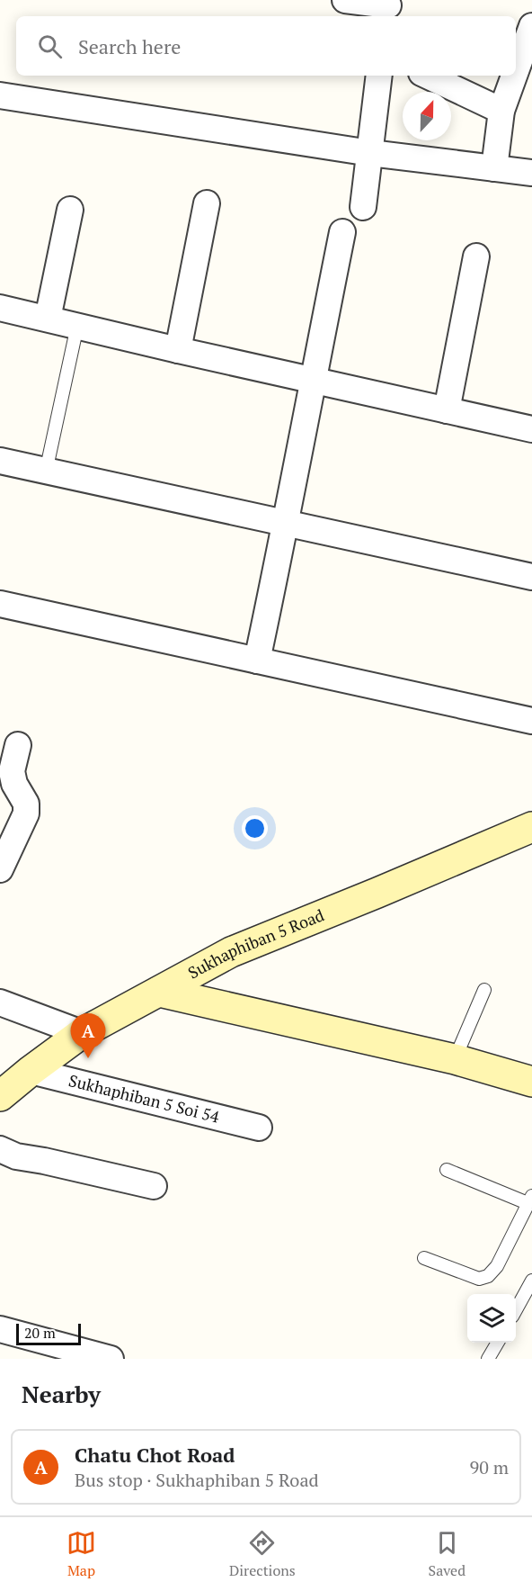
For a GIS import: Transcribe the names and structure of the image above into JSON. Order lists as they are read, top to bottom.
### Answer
{
  "streets": {
    "main road": ["Sukhaphiban 5 Road"],
    "street": ["Sukhaphiban 5 Soi 54"]
  },
  "crossings": [
    ["Sukhaphiban 5 Road", "Sukhaphiban 5 Soi 54"]
  ],
  "scale_bar": "20 m",
  "north": "top",
  "page": {
    "search": "Search here",
    "pins": "A",
    "scale": "20 m",
    "heading": "Nearby",
    "list": [
      {
        "mark": "A",
        "name": "Chatu Chot Road",
        "note": "Bus stop · Sukhaphiban 5 Road",
        "value": "90 m"
      }
    ],
    "nav": ["Map", "Directions", "Saved"]
  }
}
